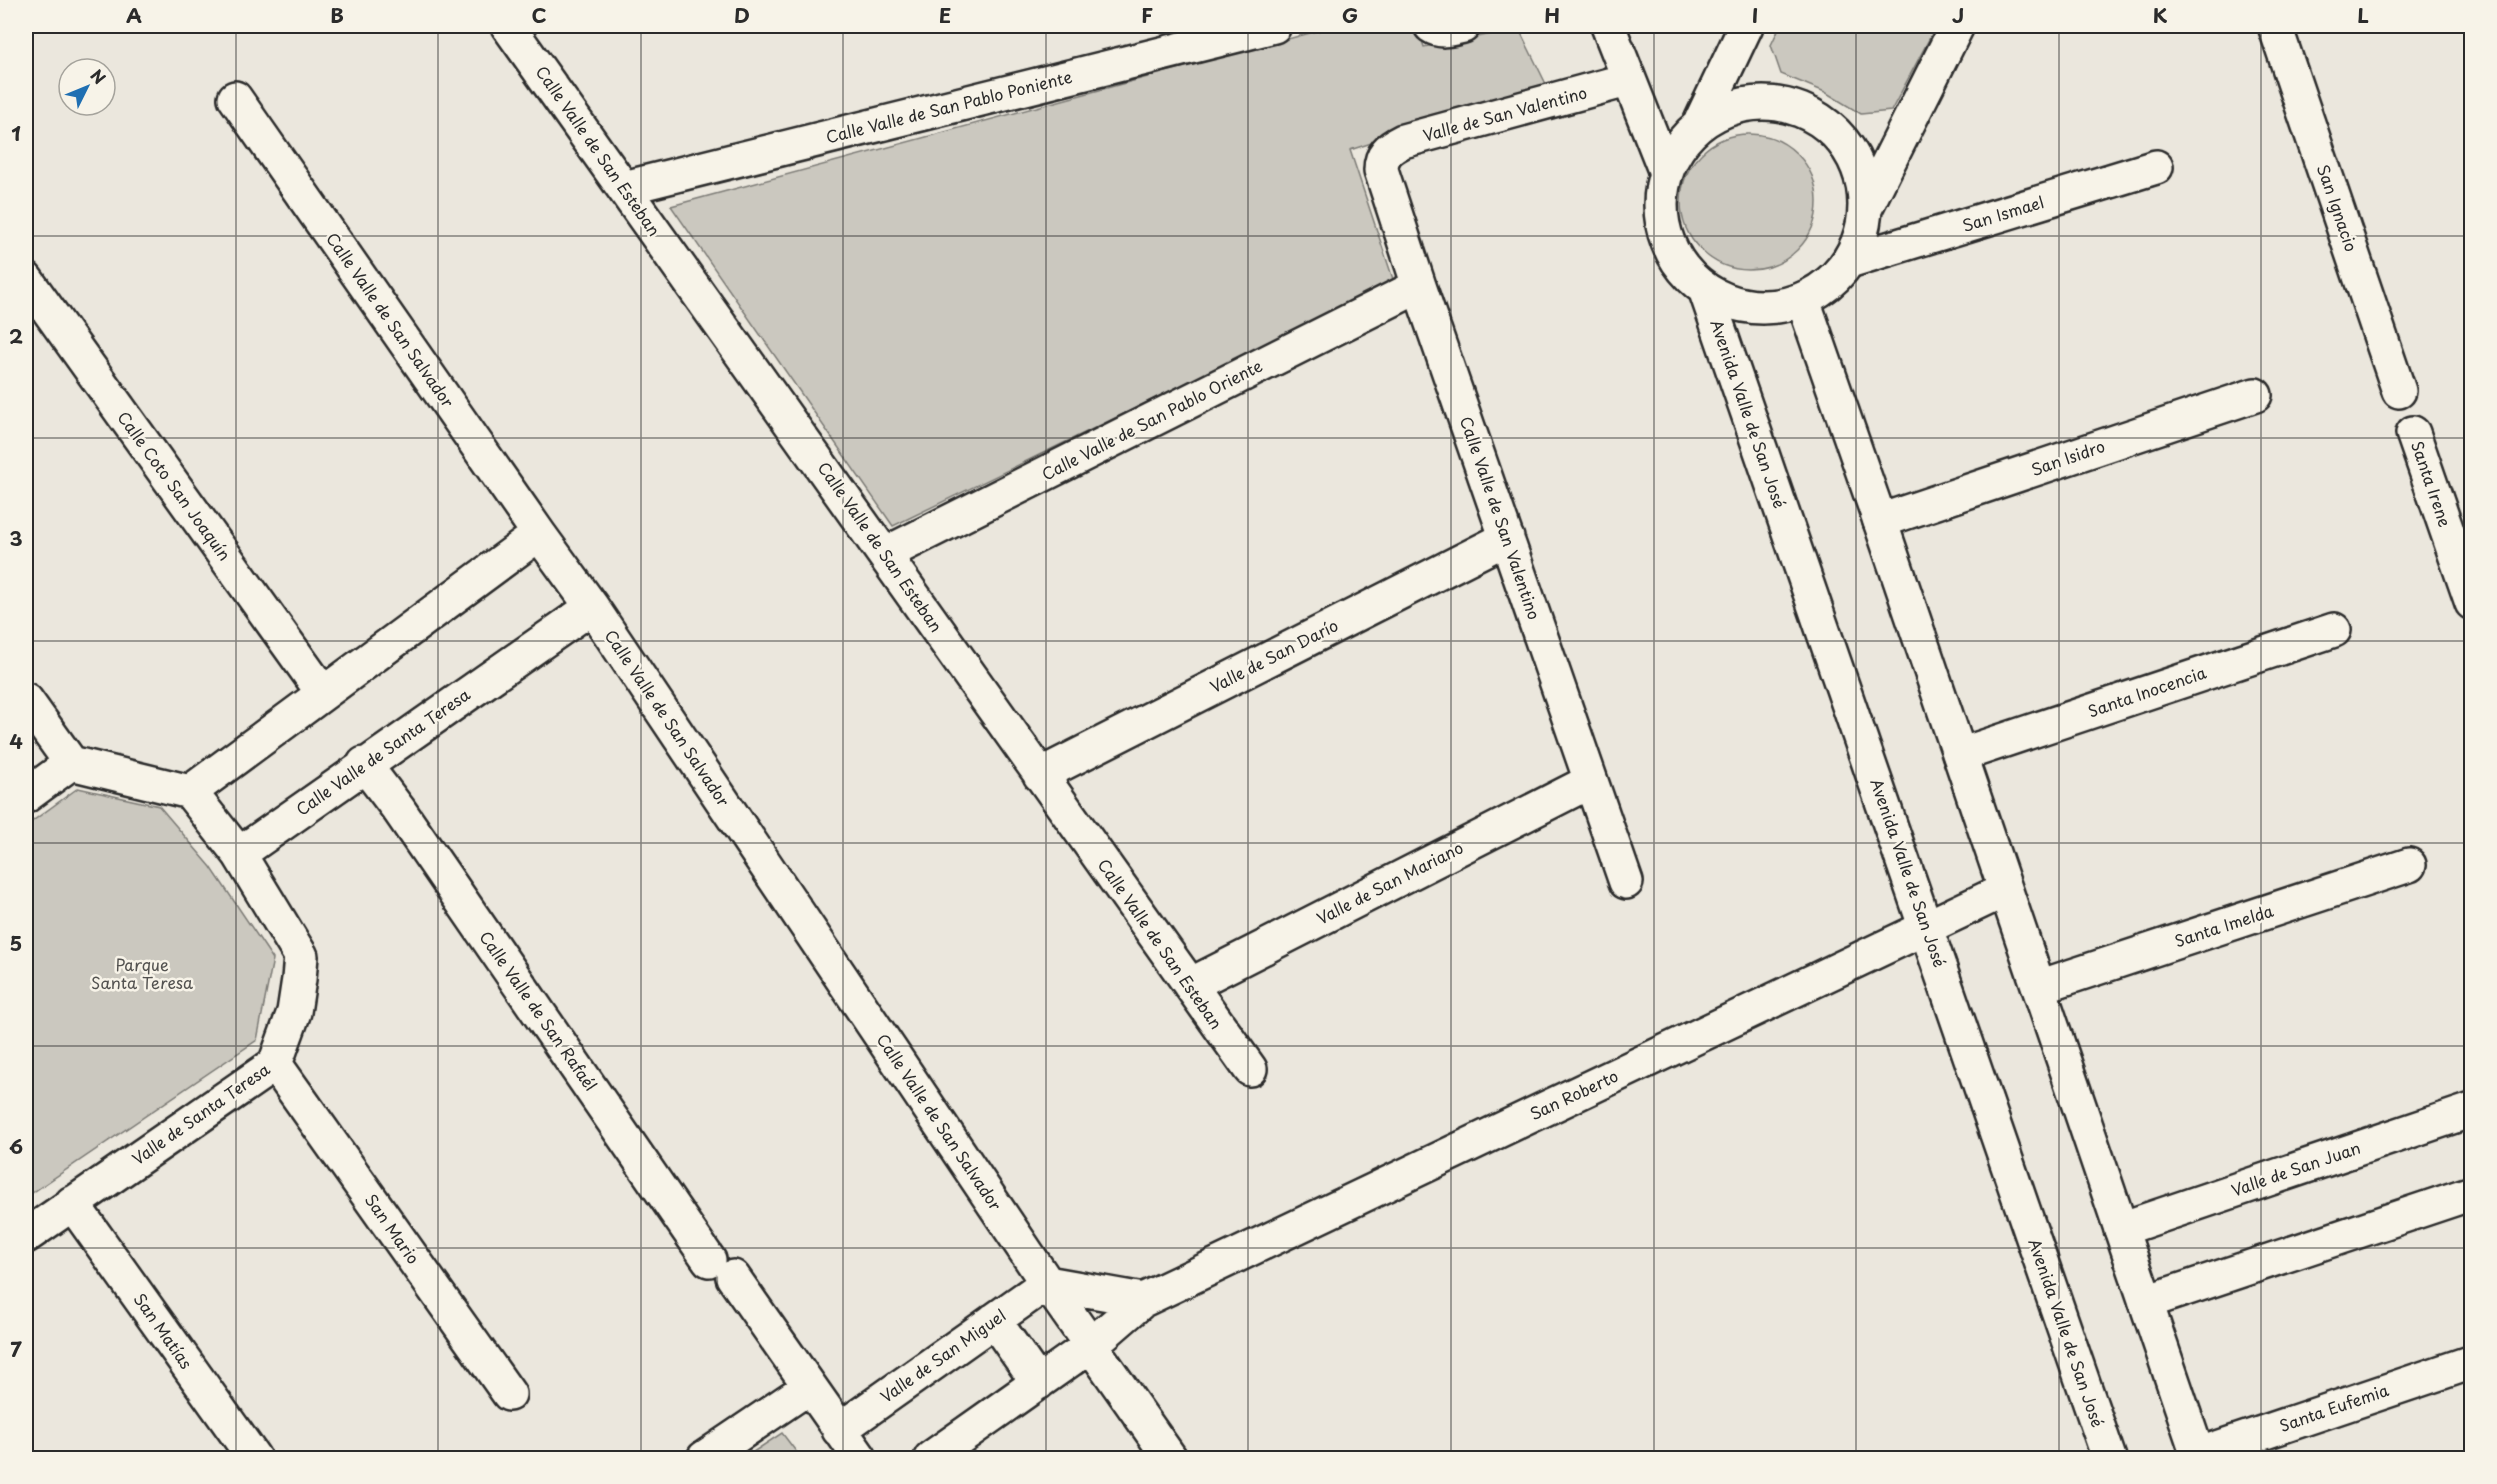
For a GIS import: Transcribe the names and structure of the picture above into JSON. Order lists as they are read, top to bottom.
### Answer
{
  "streets": {
    "street": [
      "Calle Valle de San Pablo Poniente",
      "Valle de San Valentino",
      "Calle Valle de San Esteban",
      "San Ignacio",
      "San Ismael",
      "Calle Valle de San Salvador",
      "Avenida Valle de San José",
      "Calle Valle de San Pablo Oriente",
      "San Isidro",
      "Santa Irene",
      "Calle Coto San Joaquín",
      "Calle Valle de San Valentino",
      "Valle de San Darío",
      "Santa Inocencia",
      "Calle Valle de Santa Teresa",
      "Valle de San Mariano",
      "Santa Imelda",
      "Calle Valle de San Rafaél",
      "San Roberto",
      "Valle de Santa Teresa",
      "Valle de San Juan",
      "San Mario",
      "San Matías",
      "Valle de San Miguel",
      "Santa Eufemia"
    ]
  },
  "crossings": [
    ["Calle Valle de San Pablo Poniente", "Calle Valle de San Esteban"],
    ["Valle de San Valentino", "Calle Valle de San Valentino"],
    ["Calle Valle de San Esteban", "Calle Valle de San Pablo Oriente"],
    ["Calle Valle de San Esteban", "Valle de San Darío"],
    ["Calle Valle de San Esteban", "Valle de San Mariano"],
    ["San Ismael", "Avenida Valle de San José"],
    ["Calle Valle de San Salvador", "Calle Valle de Santa Teresa"],
    ["Calle Valle de San Salvador", "San Roberto"],
    ["Calle Valle de San Salvador", "Valle de San Miguel"],
    ["Avenida Valle de San José", "San Roberto"],
    ["Calle Valle de San Pablo Oriente", "Calle Valle de San Valentino"],
    ["Calle Valle de San Valentino", "Valle de San Darío"],
    ["Calle Valle de San Valentino", "Valle de San Mariano"],
    ["Calle Valle de Santa Teresa", "Calle Valle de San Rafaél"],
    ["Calle Valle de Santa Teresa", "Valle de Santa Teresa"],
    ["Valle de Santa Teresa", "San Mario"],
    ["Valle de Santa Teresa", "San Matías"]
  ],
  "parks": ["Parque Santa Teresa"],
  "north": "top right",
  "grid": {
    "columns": [
      "A",
      "B",
      "C",
      "D",
      "E",
      "F",
      "G",
      "H",
      "I",
      "J",
      "K",
      "L"
    ],
    "rows": [
      "1",
      "2",
      "3",
      "4",
      "5",
      "6",
      "7"
    ]
  }
}
